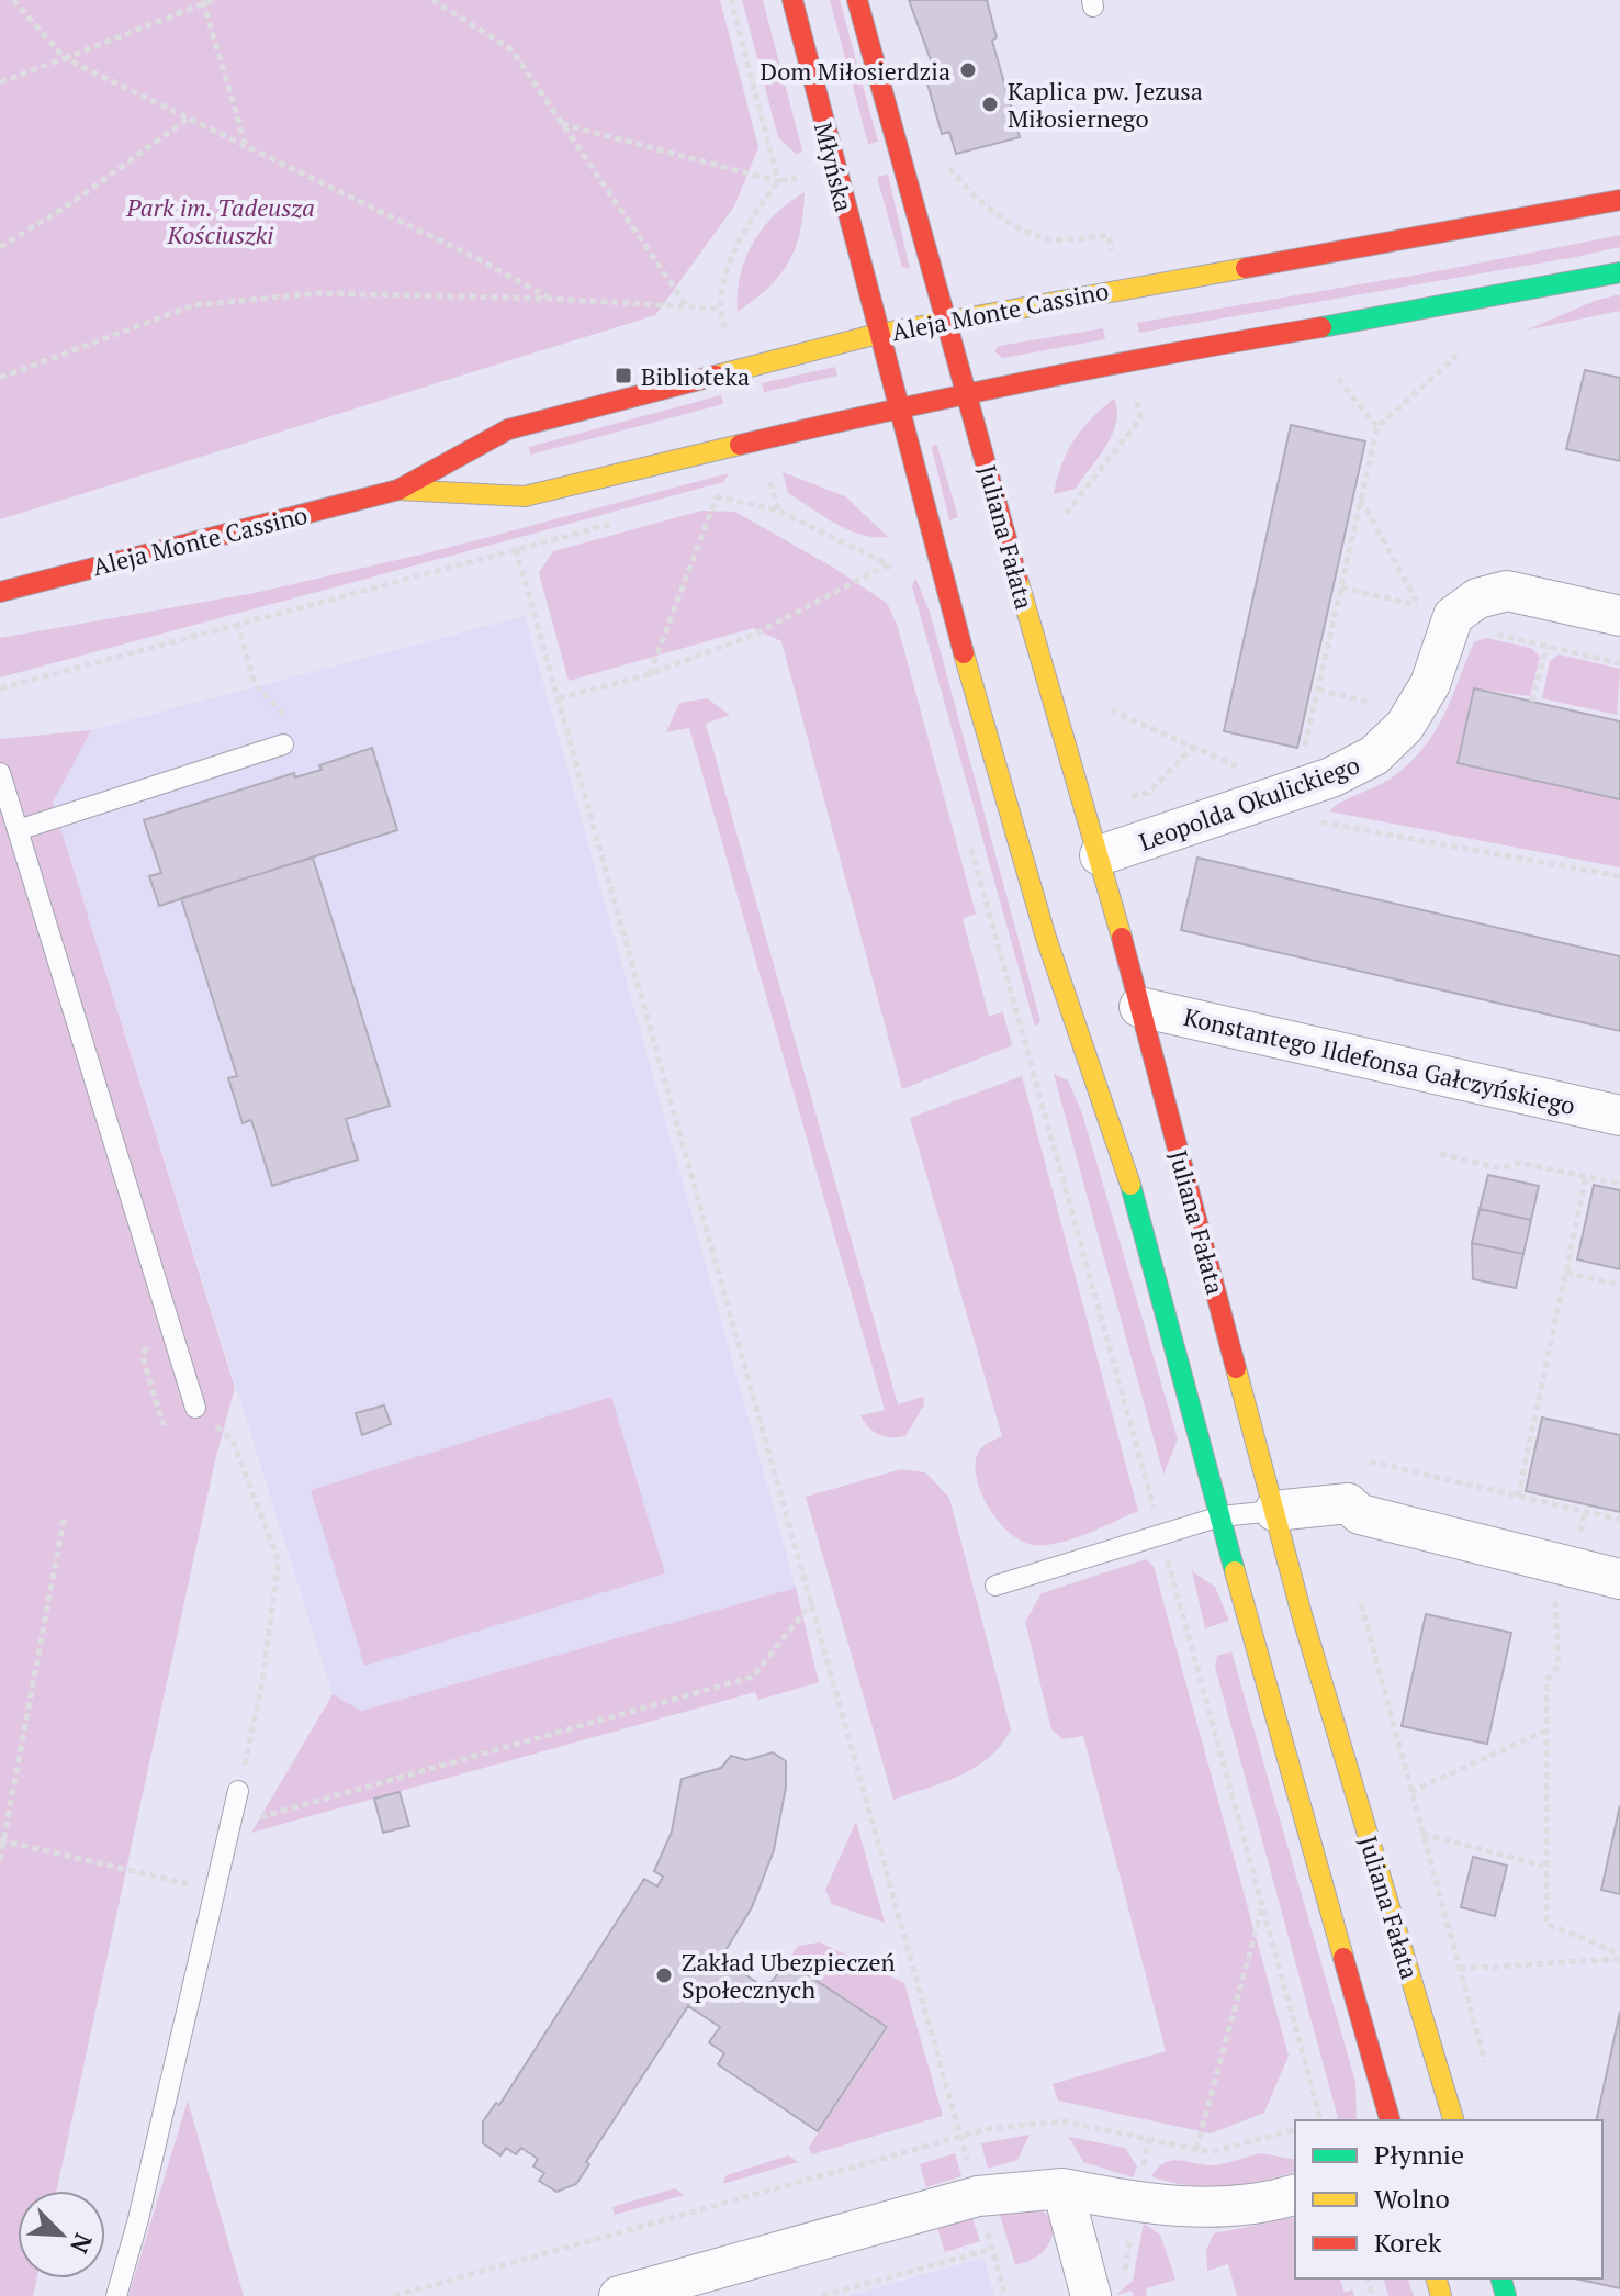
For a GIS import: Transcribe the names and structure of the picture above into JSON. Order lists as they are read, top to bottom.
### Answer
{
  "streets": {
    "street": [
      "Młyńska",
      "Aleja Monte Cassino",
      "Juliana Fałata",
      "Leopolda Okulickiego",
      "Konstantego Ildefonsa Gałczyńskiego"
    ]
  },
  "crossings": [
    ["Młyńska", "Aleja Monte Cassino"],
    ["Aleja Monte Cassino", "Juliana Fałata"],
    ["Juliana Fałata", "Leopolda Okulickiego"],
    ["Juliana Fałata", "Konstantego Ildefonsa Gałczyńskiego"]
  ],
  "parks": ["Park im. Tadeusza Kościuszki"],
  "places": {
    "other": ["Dom Miłosierdzia", "Kaplica pw. Jezusa Miłosiernego", "Zakład Ubezpieczeń Społecznych"],
    "transit": ["Biblioteka"]
  },
  "legend": ["Płynnie", "Wolno", "Korek"],
  "north": "bottom right"
}
